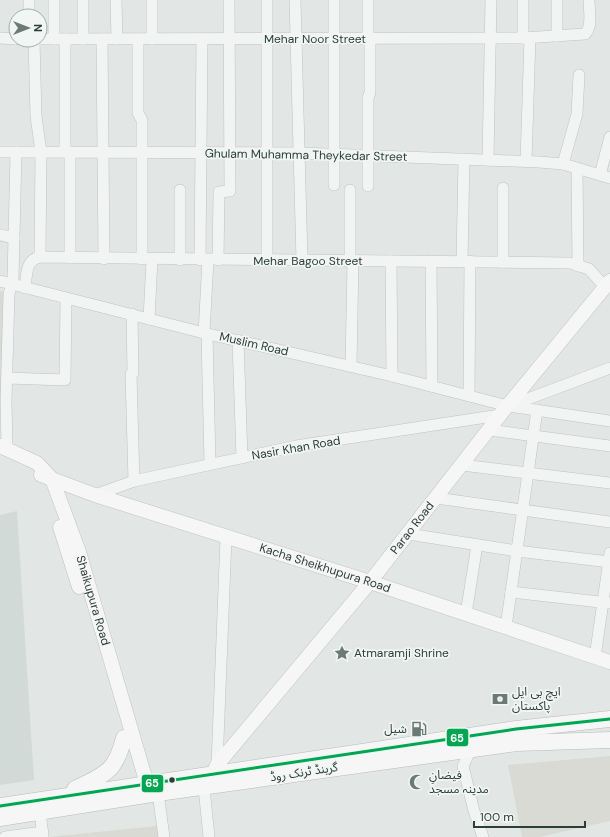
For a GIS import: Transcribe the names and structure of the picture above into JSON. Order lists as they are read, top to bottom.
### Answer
{
  "streets": {
    "highway": ["گرینڈ ٹرنک روڈ"],
    "main road": ["Parao Road", "Kacha Sheikhupura Road", "Shaikupura Road"],
    "street": [
      "Mehar Noor Street",
      "Ghulam Muhamma Theykedar Street",
      "Mehar Bagoo Street",
      "Muslim Road",
      "Nasir Khan Road"
    ]
  },
  "crossings": [
    ["Mehar Bagoo Street", "Parao Road"],
    ["Muslim Road", "Nasir Khan Road"],
    ["Muslim Road", "Parao Road"],
    ["Nasir Khan Road", "Parao Road"],
    ["Nasir Khan Road", "Kacha Sheikhupura Road"],
    ["Parao Road", "Kacha Sheikhupura Road"],
    ["Parao Road", "گرینڈ ٹرنک روڈ"],
    ["Kacha Sheikhupura Road", "Shaikupura Road"],
    ["Shaikupura Road", "گرینڈ ٹرنک روڈ"]
  ],
  "places": {
    "place": ["Atmaramji Shrine"],
    "bank": ["ایچ بی ایل پاکستان"],
    "fuel station": ["شیل"],
    "mosque": ["فیضانِ مدینہ مسجد"]
  },
  "lines": ["transit line 65"],
  "scale_bar": "100 m",
  "north": "right"
}
